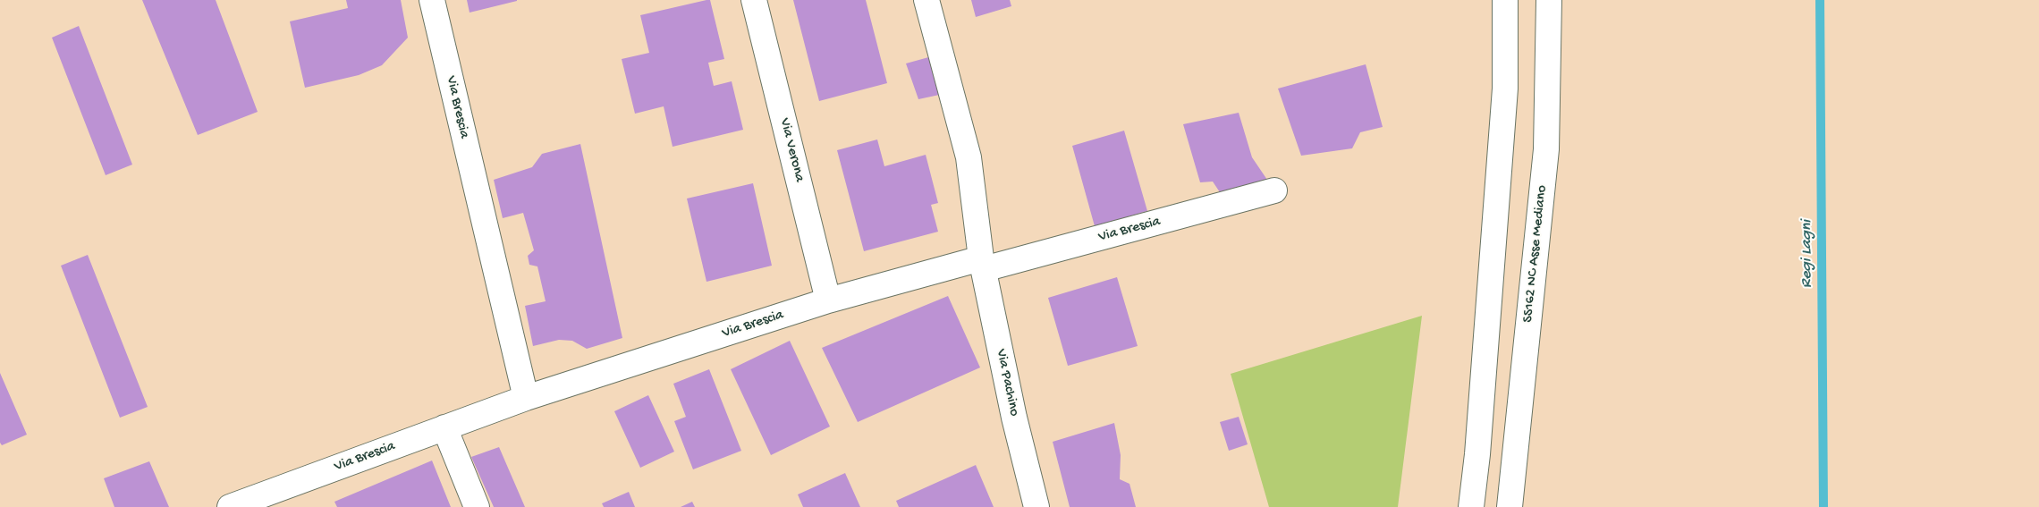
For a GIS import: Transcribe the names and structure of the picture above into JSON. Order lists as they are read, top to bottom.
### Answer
{
  "streets": {
    "main road": [
      "Via Brescia",
      "Via Verona",
      "SS162 NC Asse Mediano",
      "Via Pachino"
    ]
  },
  "crossings": [
    ["Via Brescia", "Via Verona"],
    ["Via Brescia", "Via Pachino"]
  ],
  "water": ["Regi Lagni"]
}
